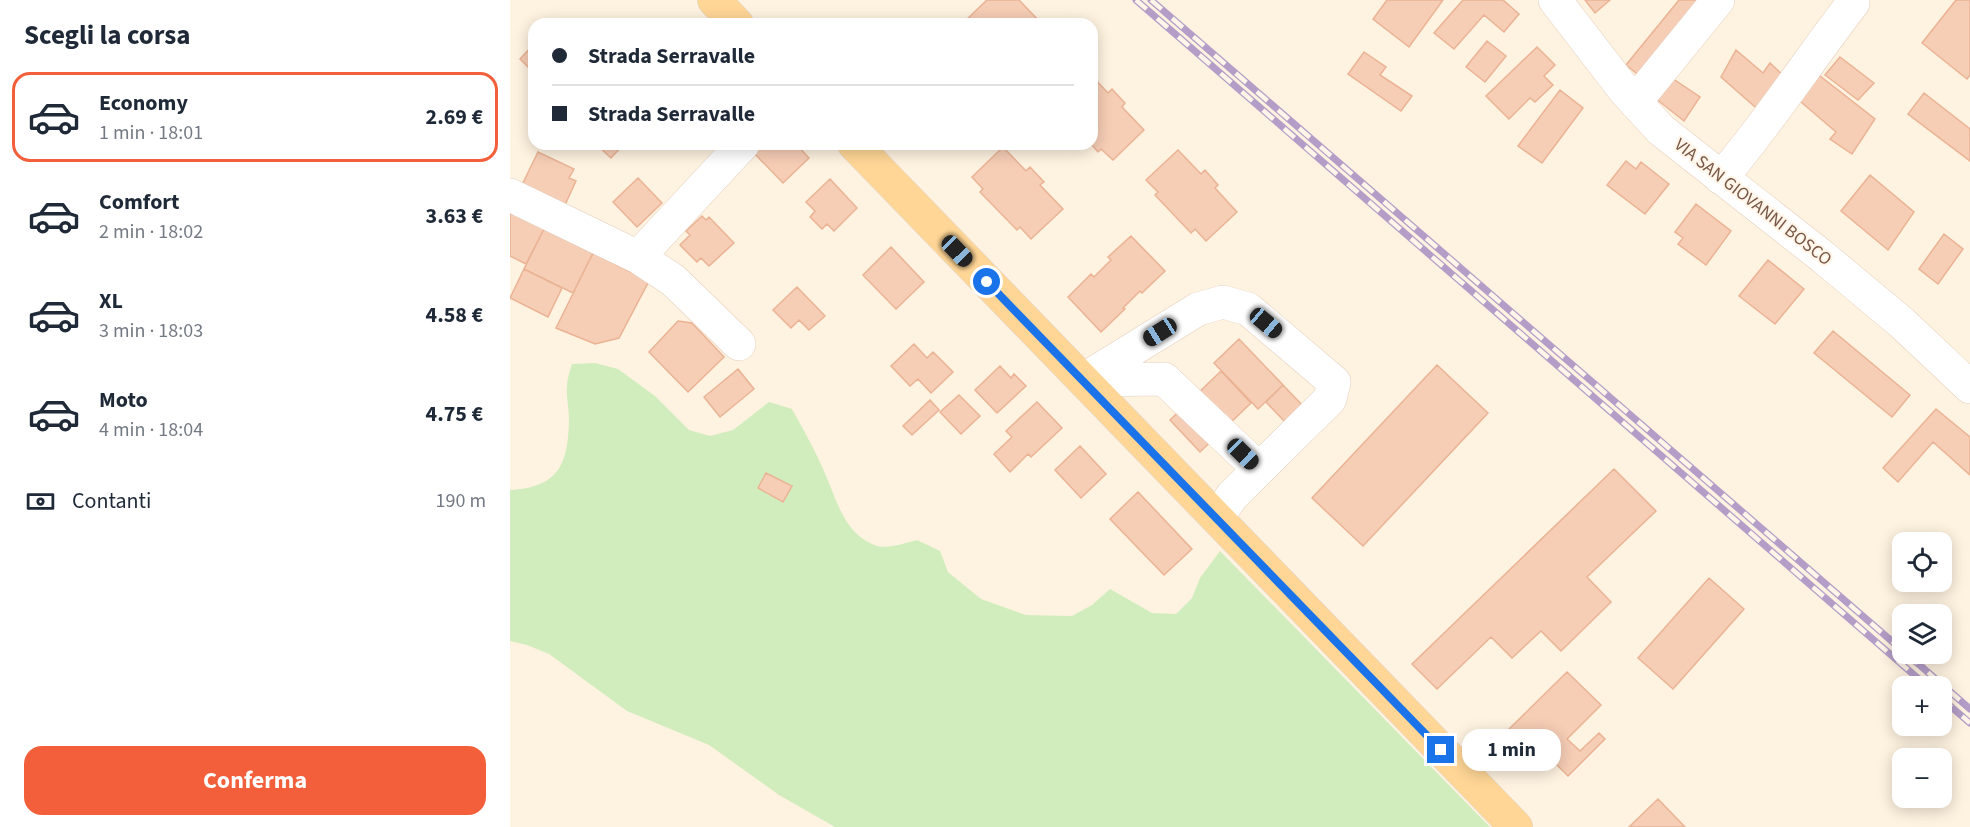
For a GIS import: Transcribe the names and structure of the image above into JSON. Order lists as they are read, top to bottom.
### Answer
{
  "streets": {
    "street": ["VIA SAN GIOVANNI BOSCO"]
  },
  "page": {
    "heading": "Scegli la corsa",
    "banner": ["Strada Serravalle", "Strada Serravalle"],
    "list": [
      {
        "name": "Economy",
        "note": "1 min · 18:01",
        "value": "2.69 €"
      },
      {
        "name": "Comfort",
        "note": "2 min · 18:02",
        "value": "3.63 €"
      },
      {
        "name": "XL",
        "note": "3 min · 18:03",
        "value": "4.58 €"
      },
      {
        "name": "Moto",
        "note": "4 min · 18:04",
        "value": "4.75 €"
      }
    ],
    "pay": ["Contanti", "190 m"],
    "map_buttons": ["+", "−"],
    "bubble": "1 min",
    "buttons": "Conferma"
  }
}
